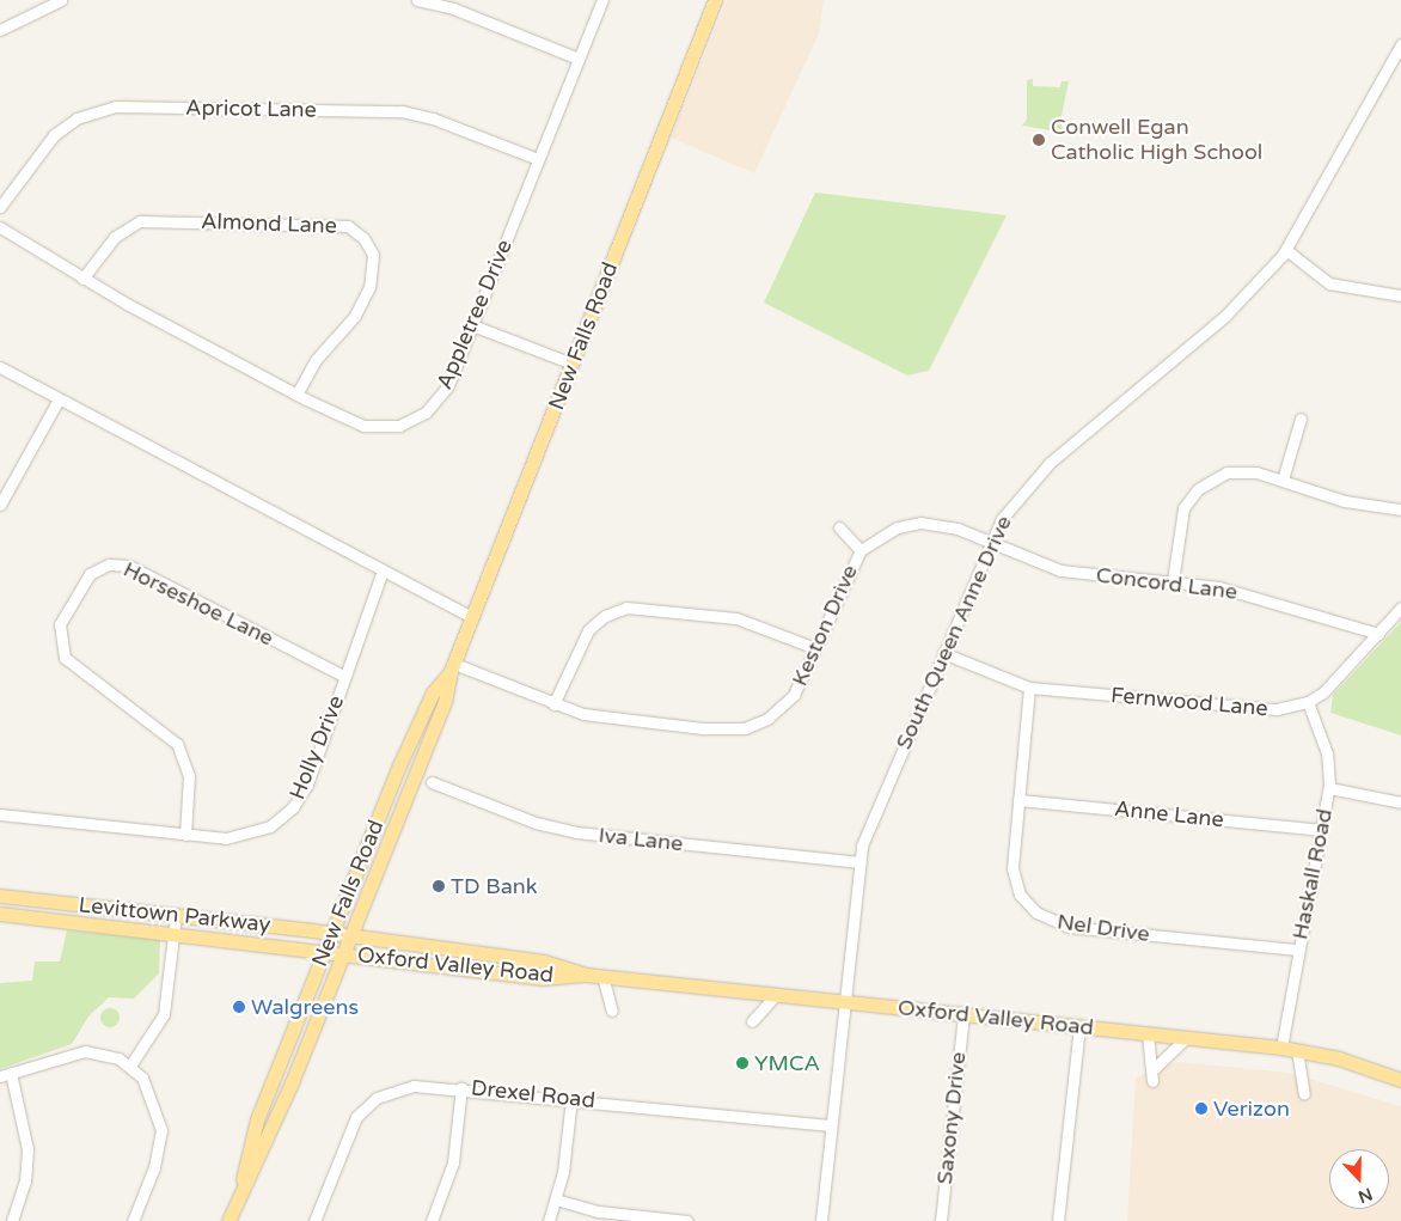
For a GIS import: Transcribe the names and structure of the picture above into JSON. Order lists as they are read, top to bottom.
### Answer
{
  "streets": {
    "main road": ["New Falls Road", "Levittown Parkway", "Oxford Valley Road"],
    "street": [
      "Apricot Lane",
      "Almond Lane",
      "Appletree Drive",
      "Concord Lane",
      "Horseshoe Lane",
      "Keston Drive",
      "South Queen Anne Drive",
      "Fernwood Lane",
      "Holly Drive",
      "Anne Lane",
      "Iva Lane",
      "Haskall Road",
      "Nel Drive",
      "Drexel Road",
      "Saxony Drive"
    ]
  },
  "crossings": [
    ["Apricot Lane", "Appletree Drive"],
    ["Almond Lane", "Appletree Drive"],
    ["New Falls Road", "Keston Drive"],
    ["New Falls Road", "Levittown Parkway"],
    ["New Falls Road", "Oxford Valley Road"],
    ["Concord Lane", "Keston Drive"],
    ["Concord Lane", "South Queen Anne Drive"],
    ["Concord Lane", "Fernwood Lane"],
    ["Horseshoe Lane", "Holly Drive"],
    ["Keston Drive", "South Queen Anne Drive"],
    ["South Queen Anne Drive", "Fernwood Lane"],
    ["South Queen Anne Drive", "Iva Lane"],
    ["South Queen Anne Drive", "Oxford Valley Road"],
    ["South Queen Anne Drive", "Drexel Road"],
    ["Fernwood Lane", "Haskall Road"],
    ["Fernwood Lane", "Nel Drive"],
    ["Anne Lane", "Haskall Road"],
    ["Anne Lane", "Nel Drive"],
    ["Haskall Road", "Nel Drive"],
    ["Haskall Road", "Oxford Valley Road"],
    ["Levittown Parkway", "Oxford Valley Road"],
    ["Oxford Valley Road", "Saxony Drive"]
  ],
  "places": [
    "Conwell Egan Catholic High School",
    "TD Bank",
    "Walgreens",
    "YMCA",
    "Verizon"
  ],
  "north": "bottom"
}
